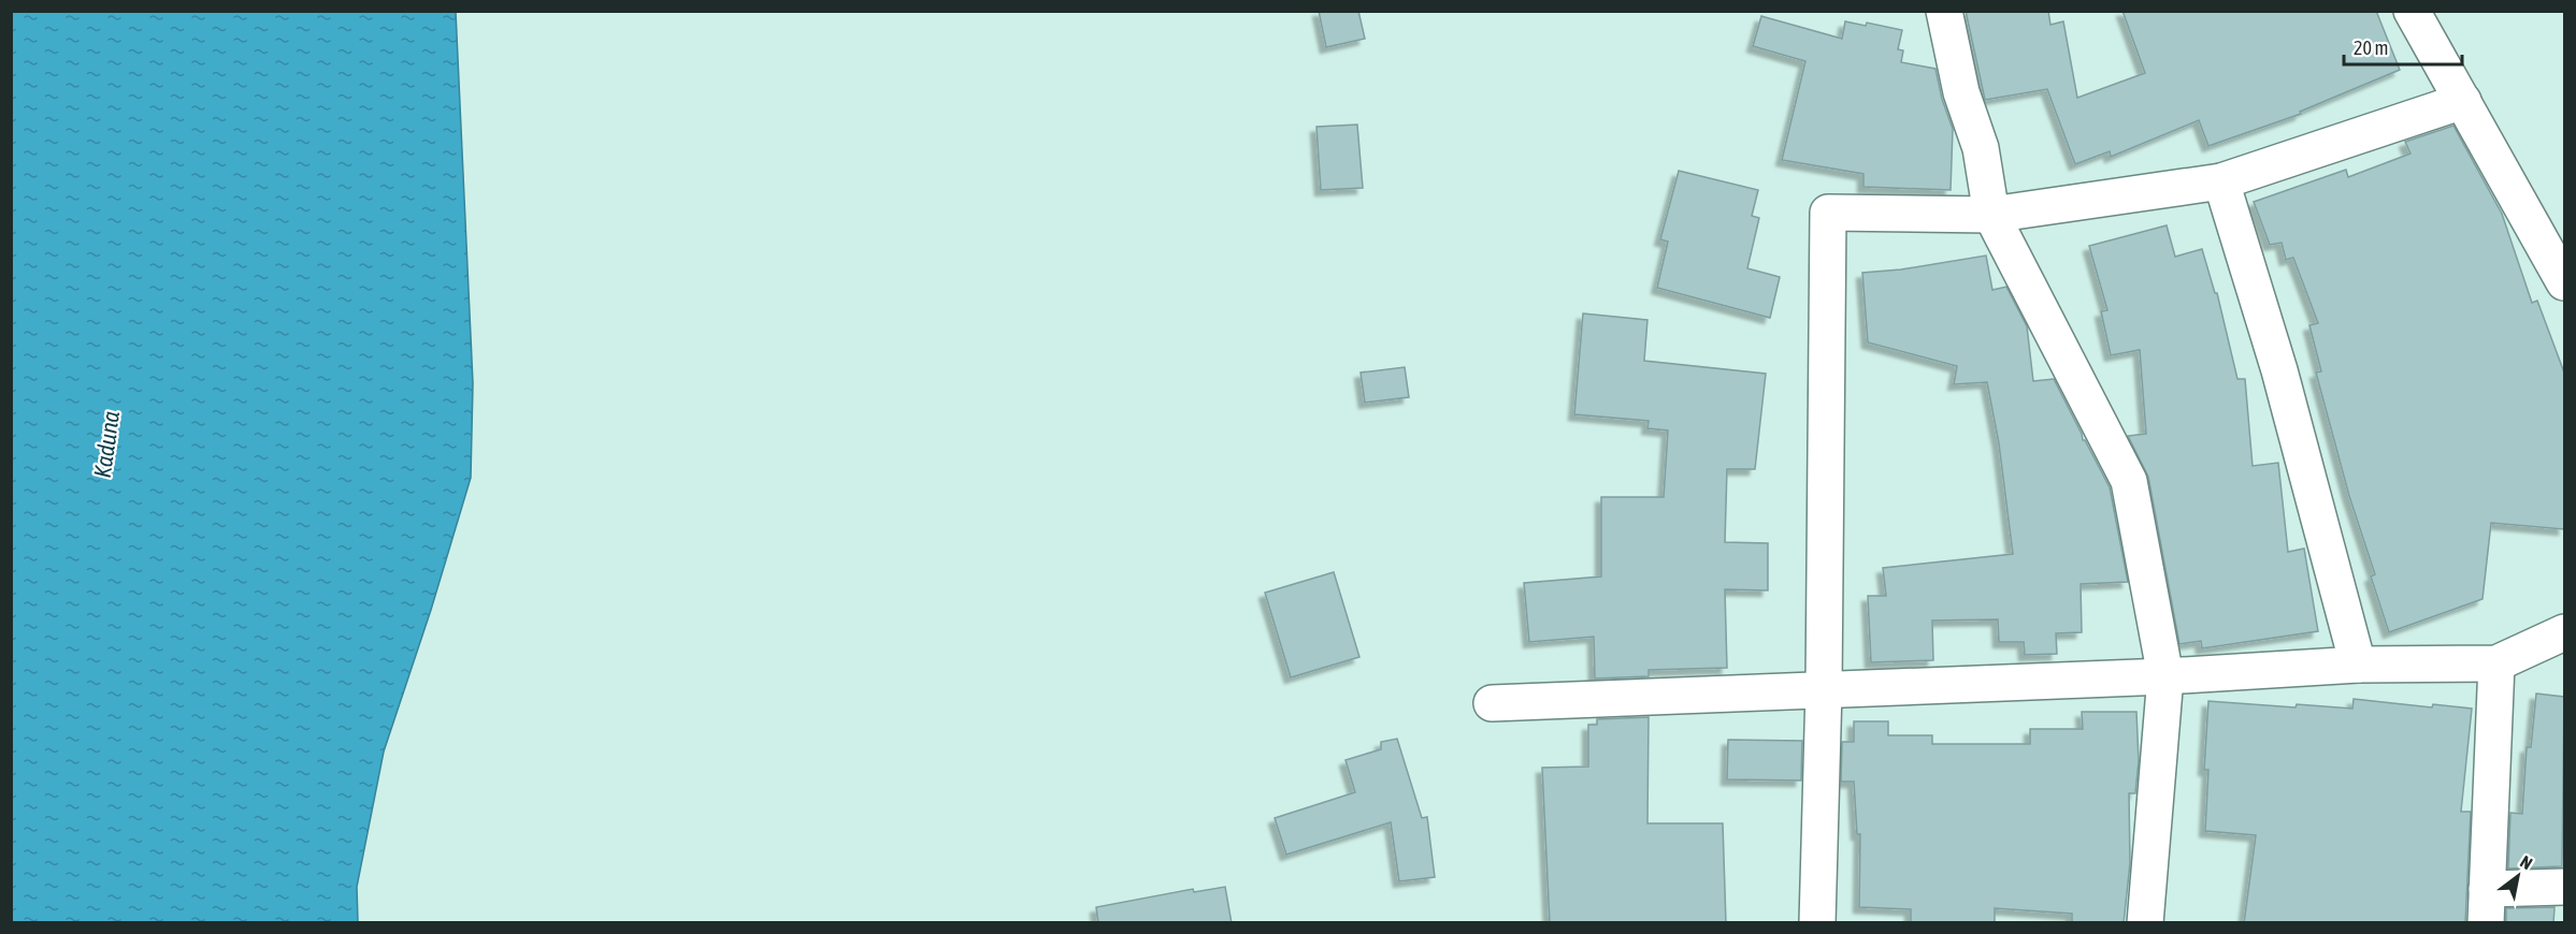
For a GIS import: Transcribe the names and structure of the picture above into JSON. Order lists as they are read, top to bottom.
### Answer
{
  "water": ["Kaduna"],
  "scale_bar": "20 m",
  "north": "top right"
}
